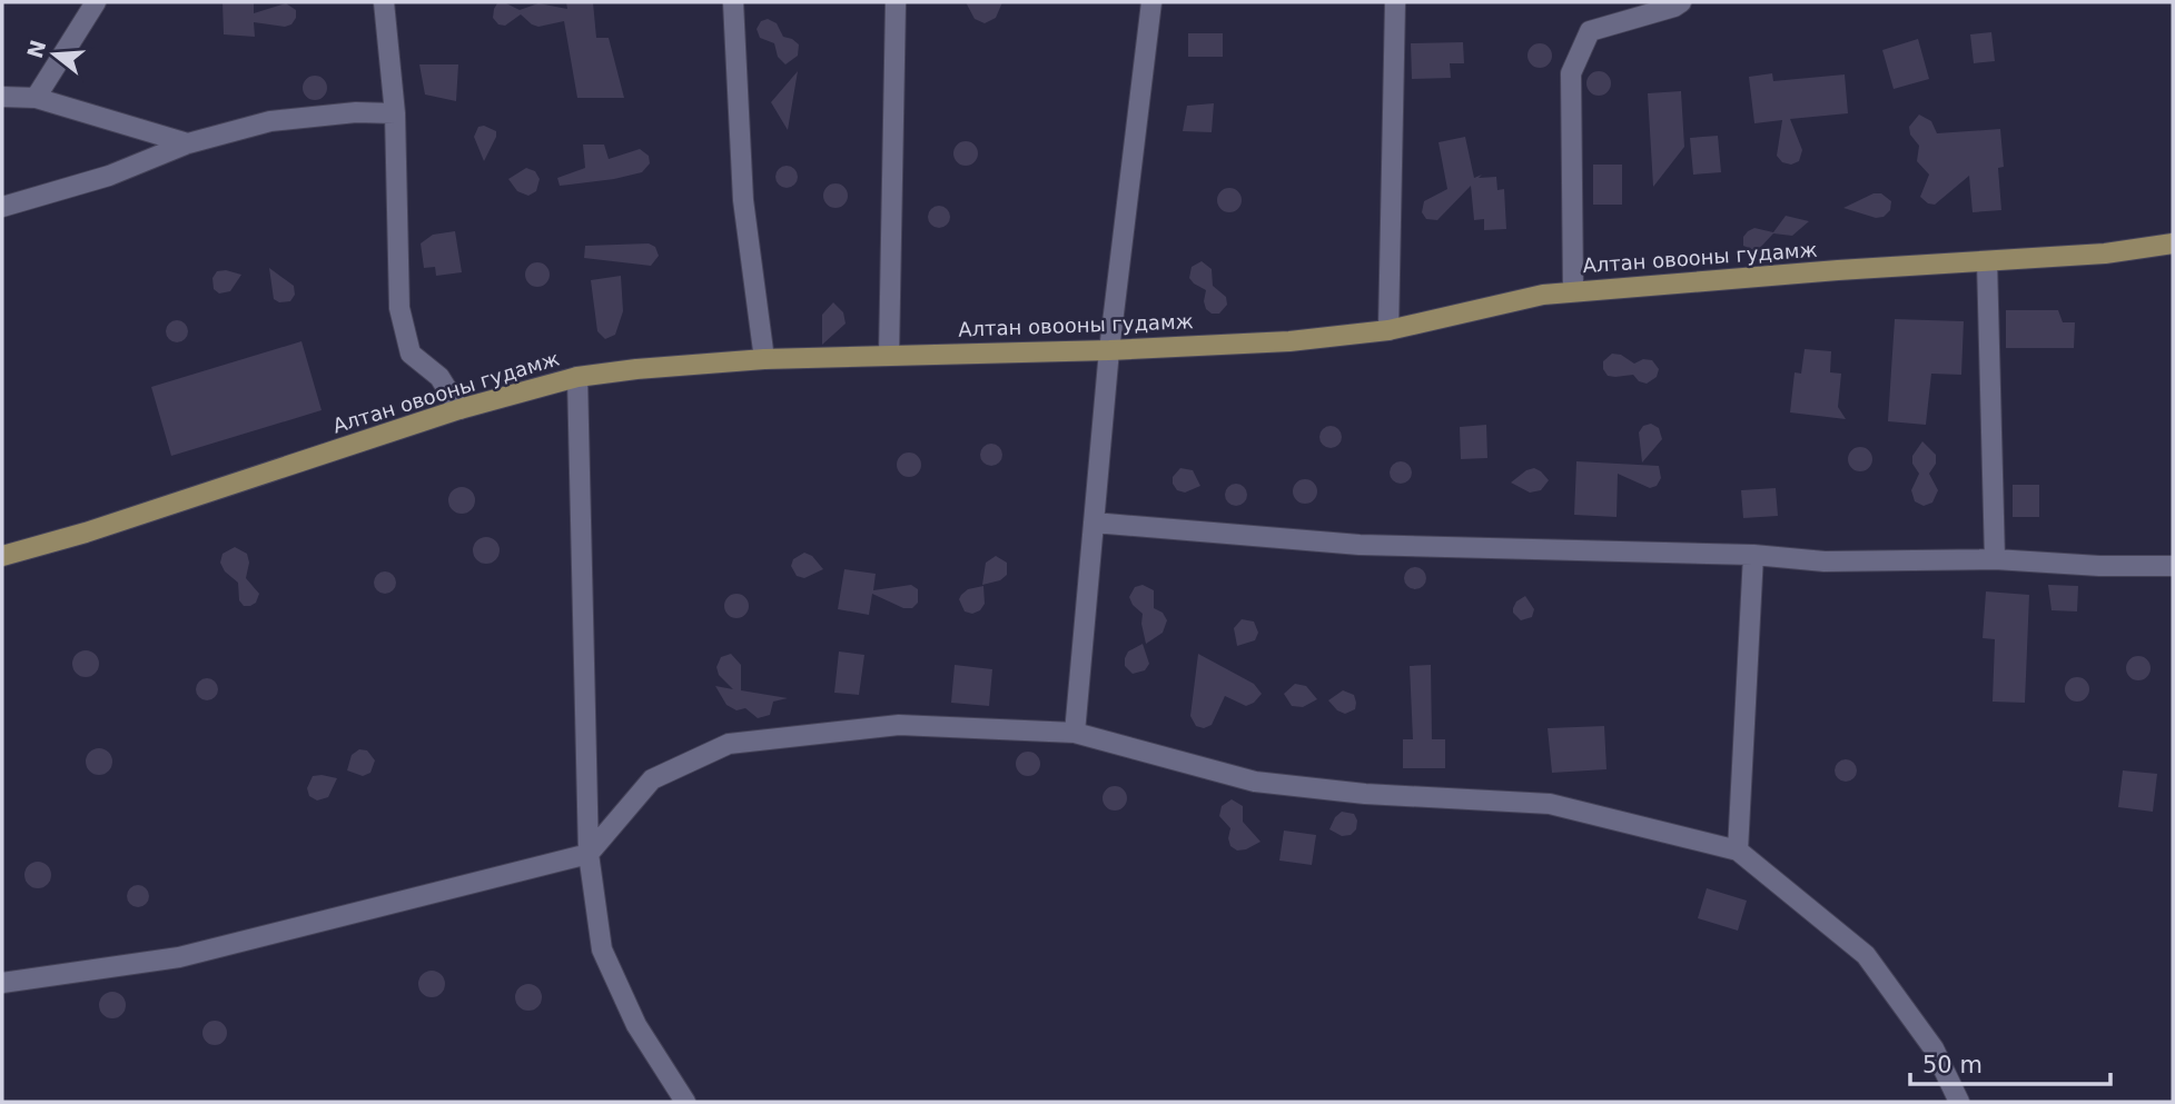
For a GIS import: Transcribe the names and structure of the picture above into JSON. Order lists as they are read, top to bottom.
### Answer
{
  "streets": {
    "main road": ["Алтан овооны гудамж"]
  },
  "scale_bar": "50 m",
  "north": "left"
}
